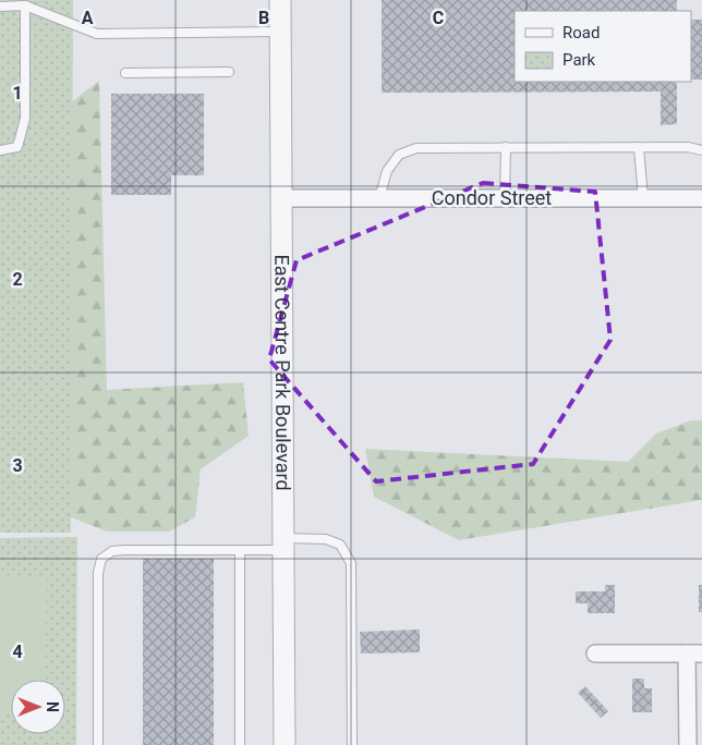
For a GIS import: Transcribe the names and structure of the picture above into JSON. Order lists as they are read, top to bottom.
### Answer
{
  "streets": {
    "street": ["Condor Street", "East Centre Park Boulevard"]
  },
  "crossings": [
    ["Condor Street", "East Centre Park Boulevard"]
  ],
  "legend": ["Road", "Park"],
  "north": "right",
  "grid": {
    "columns": ["A", "B", "C"],
    "rows": [
      "1",
      "2",
      "3",
      "4"
    ]
  }
}
